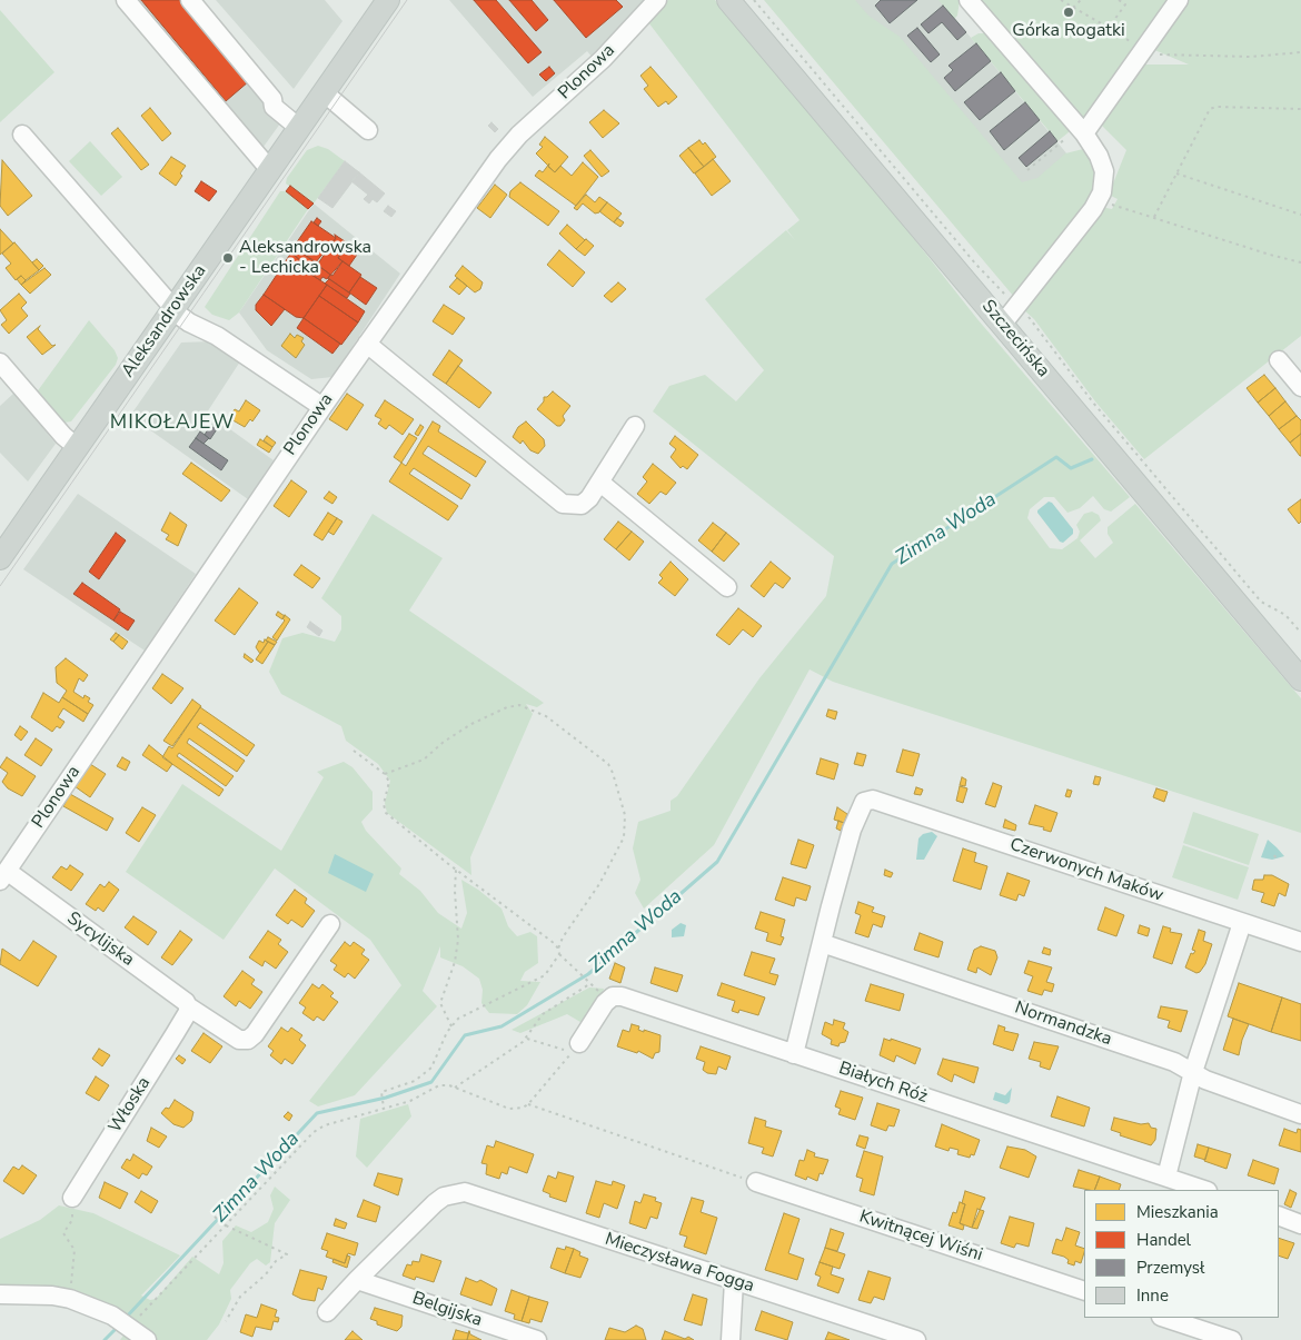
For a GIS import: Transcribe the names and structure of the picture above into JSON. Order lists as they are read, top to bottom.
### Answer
{
  "streets": {
    "main road": ["Aleksandrowska", "Szczecińska"],
    "street": [
      "Plonowa",
      "Czerwonych Maków",
      "Sycylijska",
      "Normandzka",
      "Białych Róż",
      "Włoska",
      "Kwitnącej Wiśni",
      "Mieczysława Fogga",
      "Belgijska"
    ]
  },
  "crossings": [
    ["Plonowa", "Sycylijska"],
    ["Czerwonych Maków", "Normandzka"],
    ["Sycylijska", "Włoska"],
    ["Mieczysława Fogga", "Belgijska"]
  ],
  "districts": ["MIKOŁAJEW"],
  "water": ["Zimna Woda"],
  "places": ["Górka Rogatki", "Aleksandrowska - Lechicka"],
  "legend": [
    "Mieszkania",
    "Handel",
    "Przemysł",
    "Inne"
  ]
}
